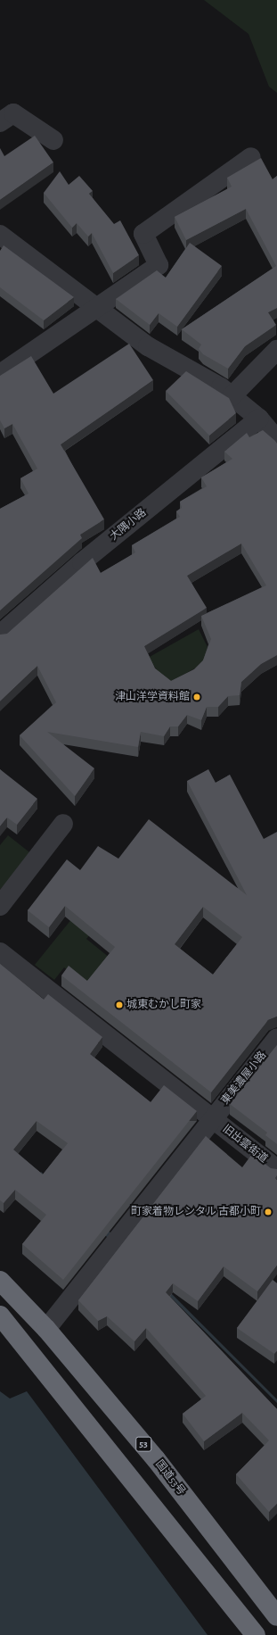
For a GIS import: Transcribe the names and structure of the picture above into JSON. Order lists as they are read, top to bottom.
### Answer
{
  "streets": {
    "highway": ["53", "国道53号"],
    "street": ["大隅小路", "東美濃屋小路", "旧出雲街道"]
  },
  "crossings": [
    ["東美濃屋小路", "旧出雲街道"],
    ["東美濃屋小路", "国道53号"]
  ],
  "places": ["津山洋学資料館", "城東むかし町家", "町家着物レンタル 古都小町"]
}
